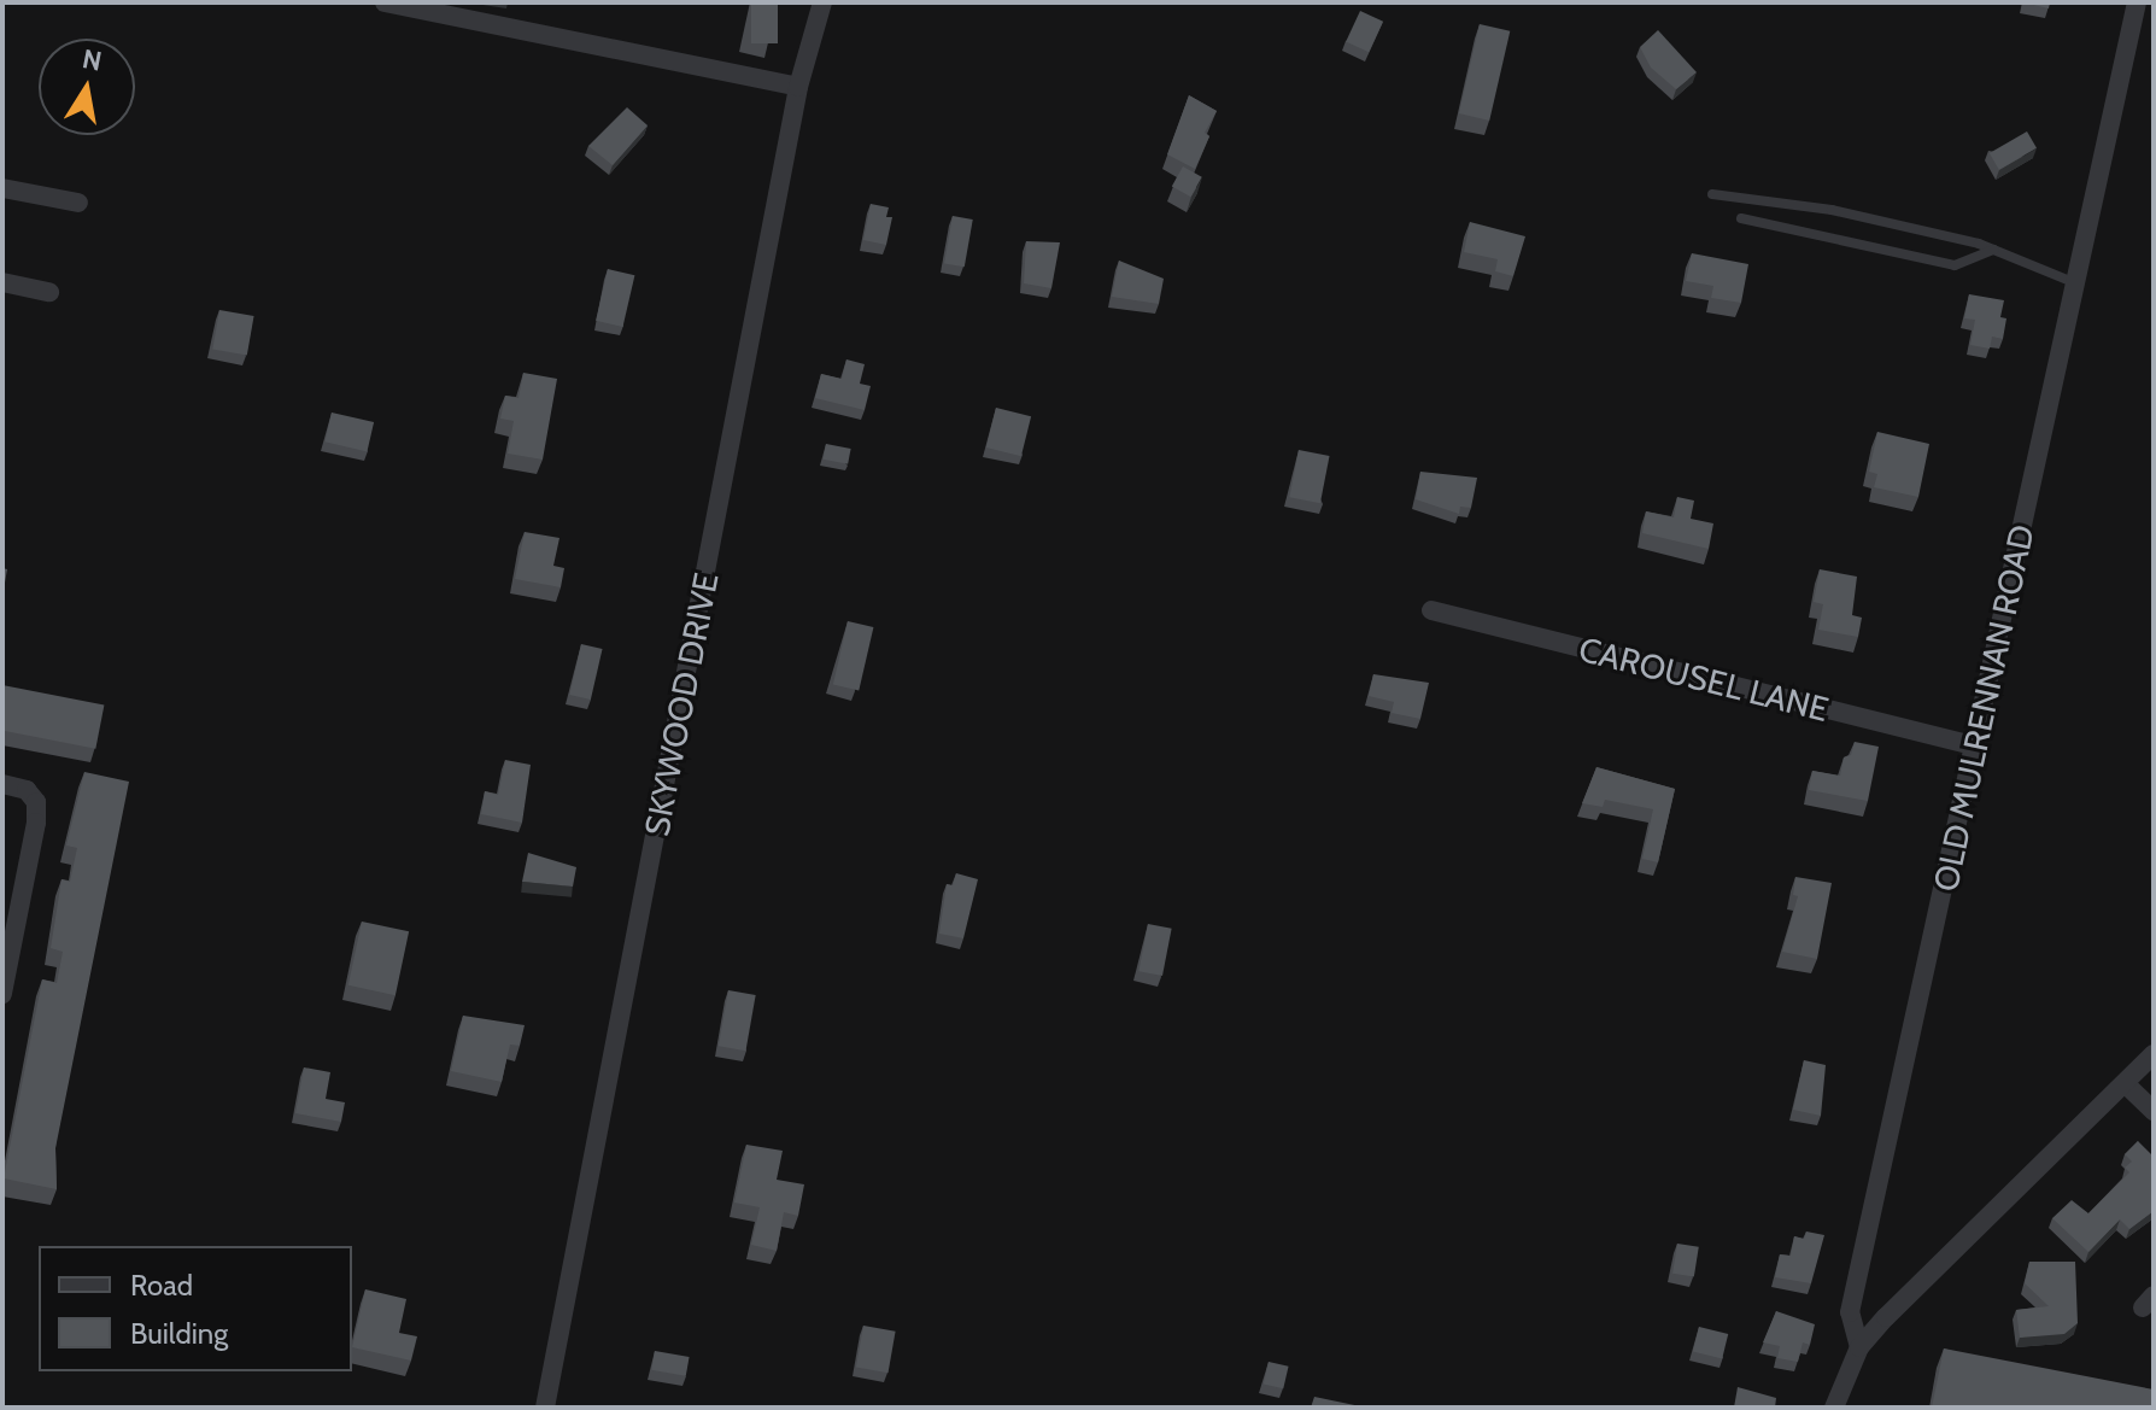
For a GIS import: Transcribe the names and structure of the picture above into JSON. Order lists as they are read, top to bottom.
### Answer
{
  "streets": {
    "street": ["CAROUSEL LANE", "SKYWOOD DRIVE", "OLD MULRENNAN ROAD"]
  },
  "crossings": [
    ["CAROUSEL LANE", "OLD MULRENNAN ROAD"]
  ],
  "legend": ["Road", "Building"],
  "north": "top"
}
